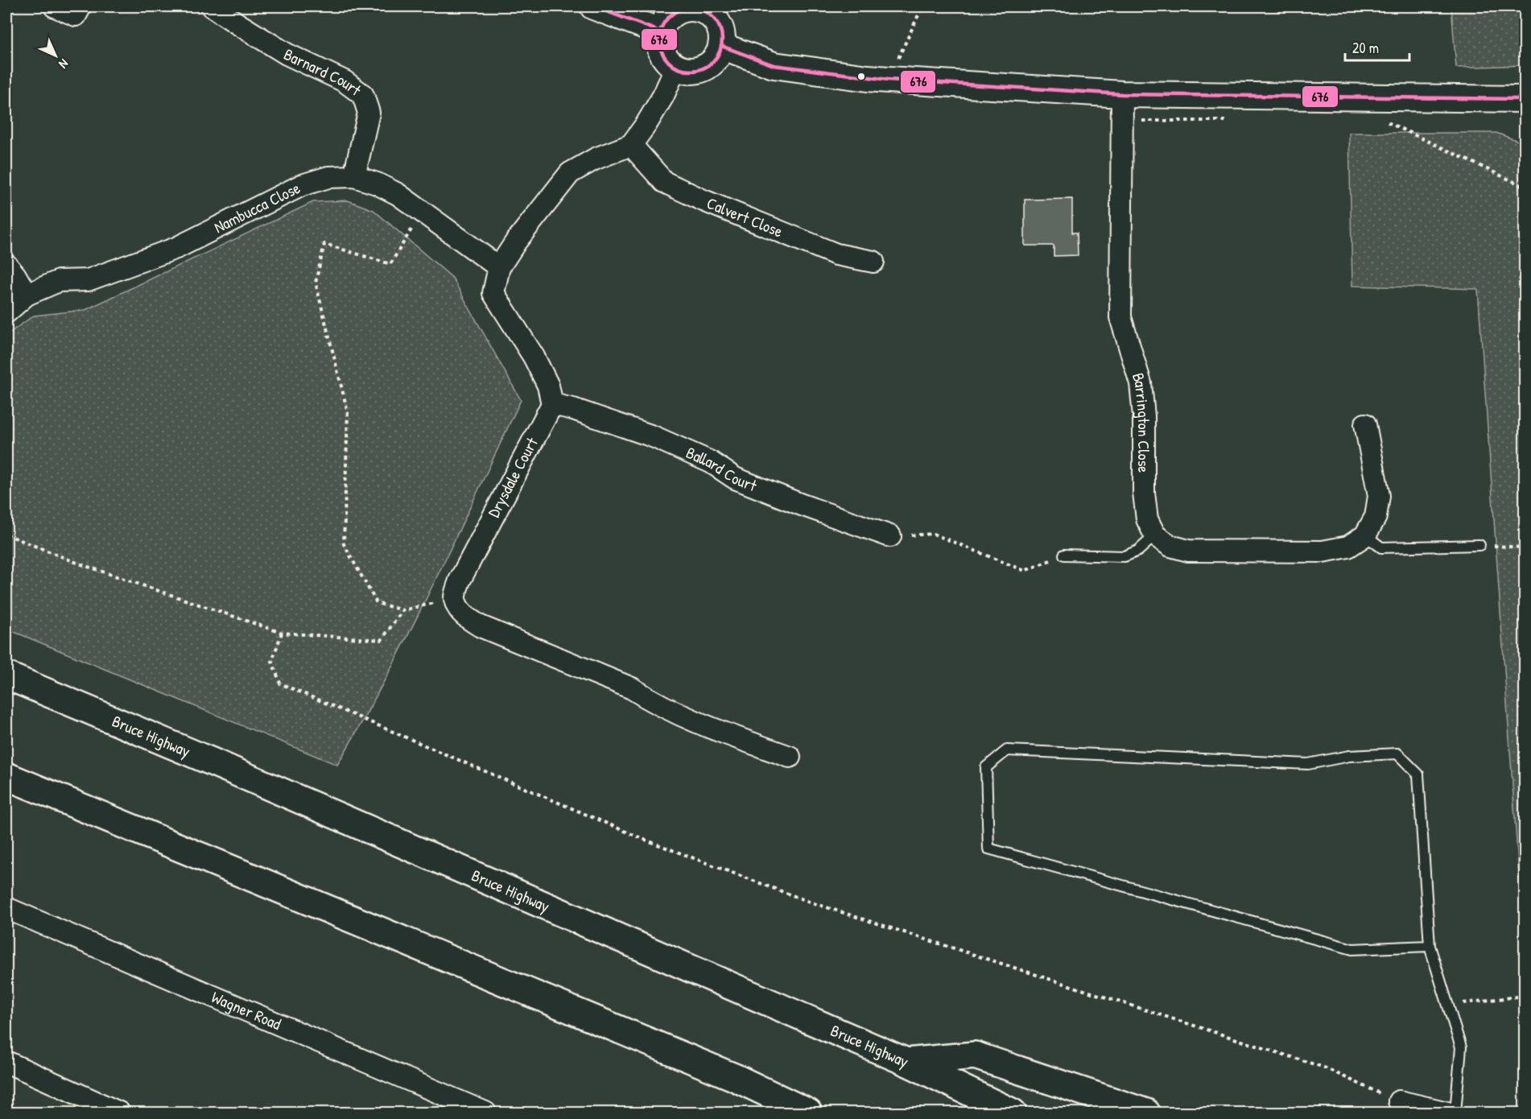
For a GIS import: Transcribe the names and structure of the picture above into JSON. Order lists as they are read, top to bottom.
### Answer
{
  "streets": {
    "highway": ["Bruce Highway"],
    "street": [
      "Barnard Court",
      "Nambucca Close",
      "Calvert Close",
      "Barrington Close",
      "Ballard Court",
      "Drysdale Court",
      "Wagner Road"
    ]
  },
  "crossings": [
    ["Barnard Court", "Nambucca Close"],
    ["Ballard Court", "Drysdale Court"]
  ],
  "lines": ["transit line 676"],
  "scale_bar": "20 m",
  "north": "bottom right"
}
